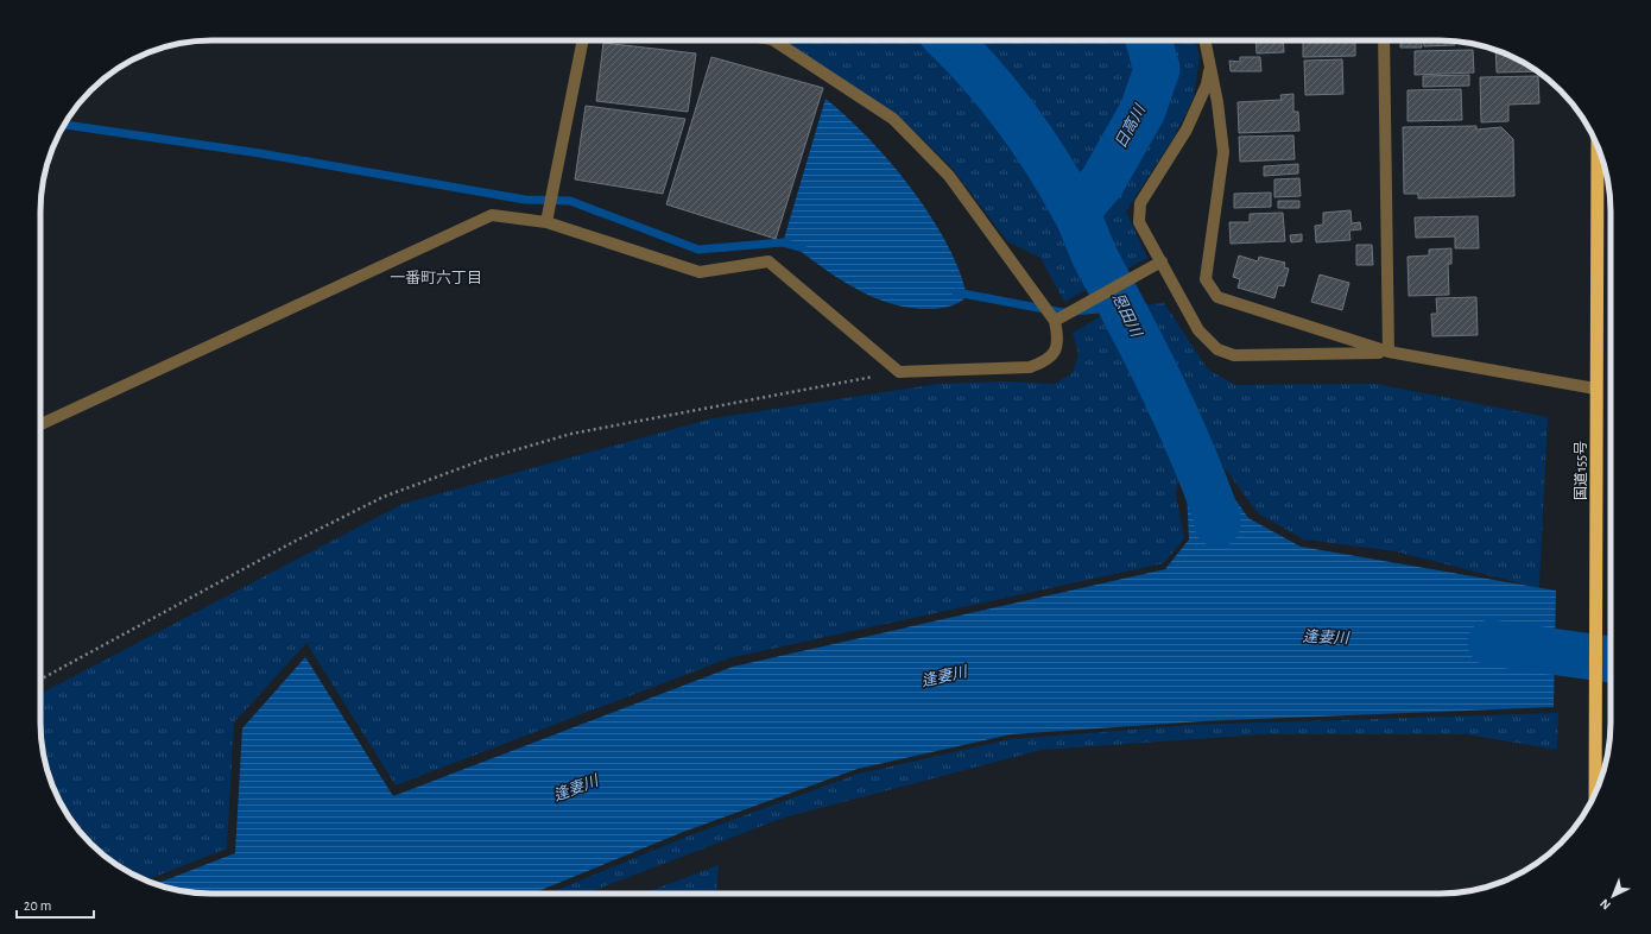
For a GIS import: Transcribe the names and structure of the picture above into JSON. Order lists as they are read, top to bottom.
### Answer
{
  "streets": {
    "highway": ["国道155号"]
  },
  "districts": ["一番町六丁目"],
  "water": ["日高川", "恩田川", "逢妻川"],
  "scale_bar": "20 m",
  "north": "bottom left"
}
